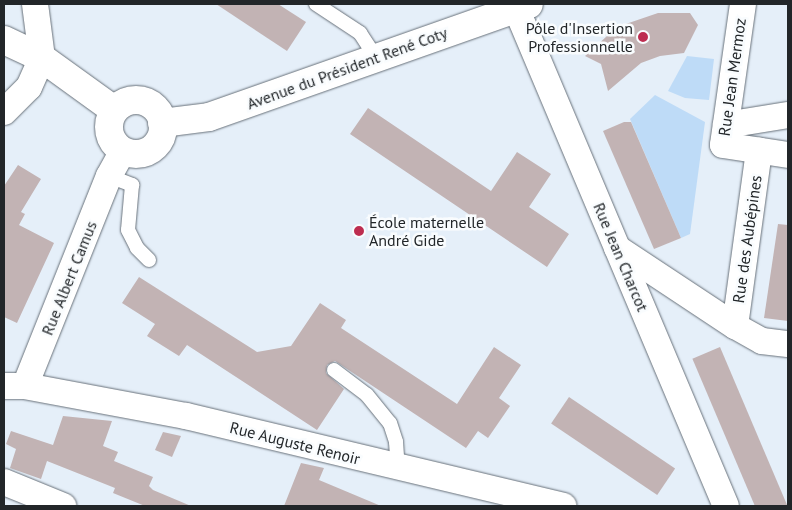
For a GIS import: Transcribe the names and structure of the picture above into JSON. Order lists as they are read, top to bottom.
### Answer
{
  "streets": {
    "street": [
      "Avenue du Président René Coty",
      "Rue Jean Mermoz",
      "Rue des Aubépines",
      "Rue Jean Charcot",
      "Rue Albert Camus",
      "Rue Auguste Renoir"
    ]
  },
  "crossings": [
    ["Avenue du Président René Coty", "Rue Jean Charcot"],
    ["Avenue du Président René Coty", "Rue Albert Camus"],
    ["Rue Jean Mermoz", "Rue des Aubépines"],
    ["Rue Albert Camus", "Rue Auguste Renoir"]
  ],
  "places": ["Pôle d'Insertion Professionnelle", "École maternelle André Gide"]
}
